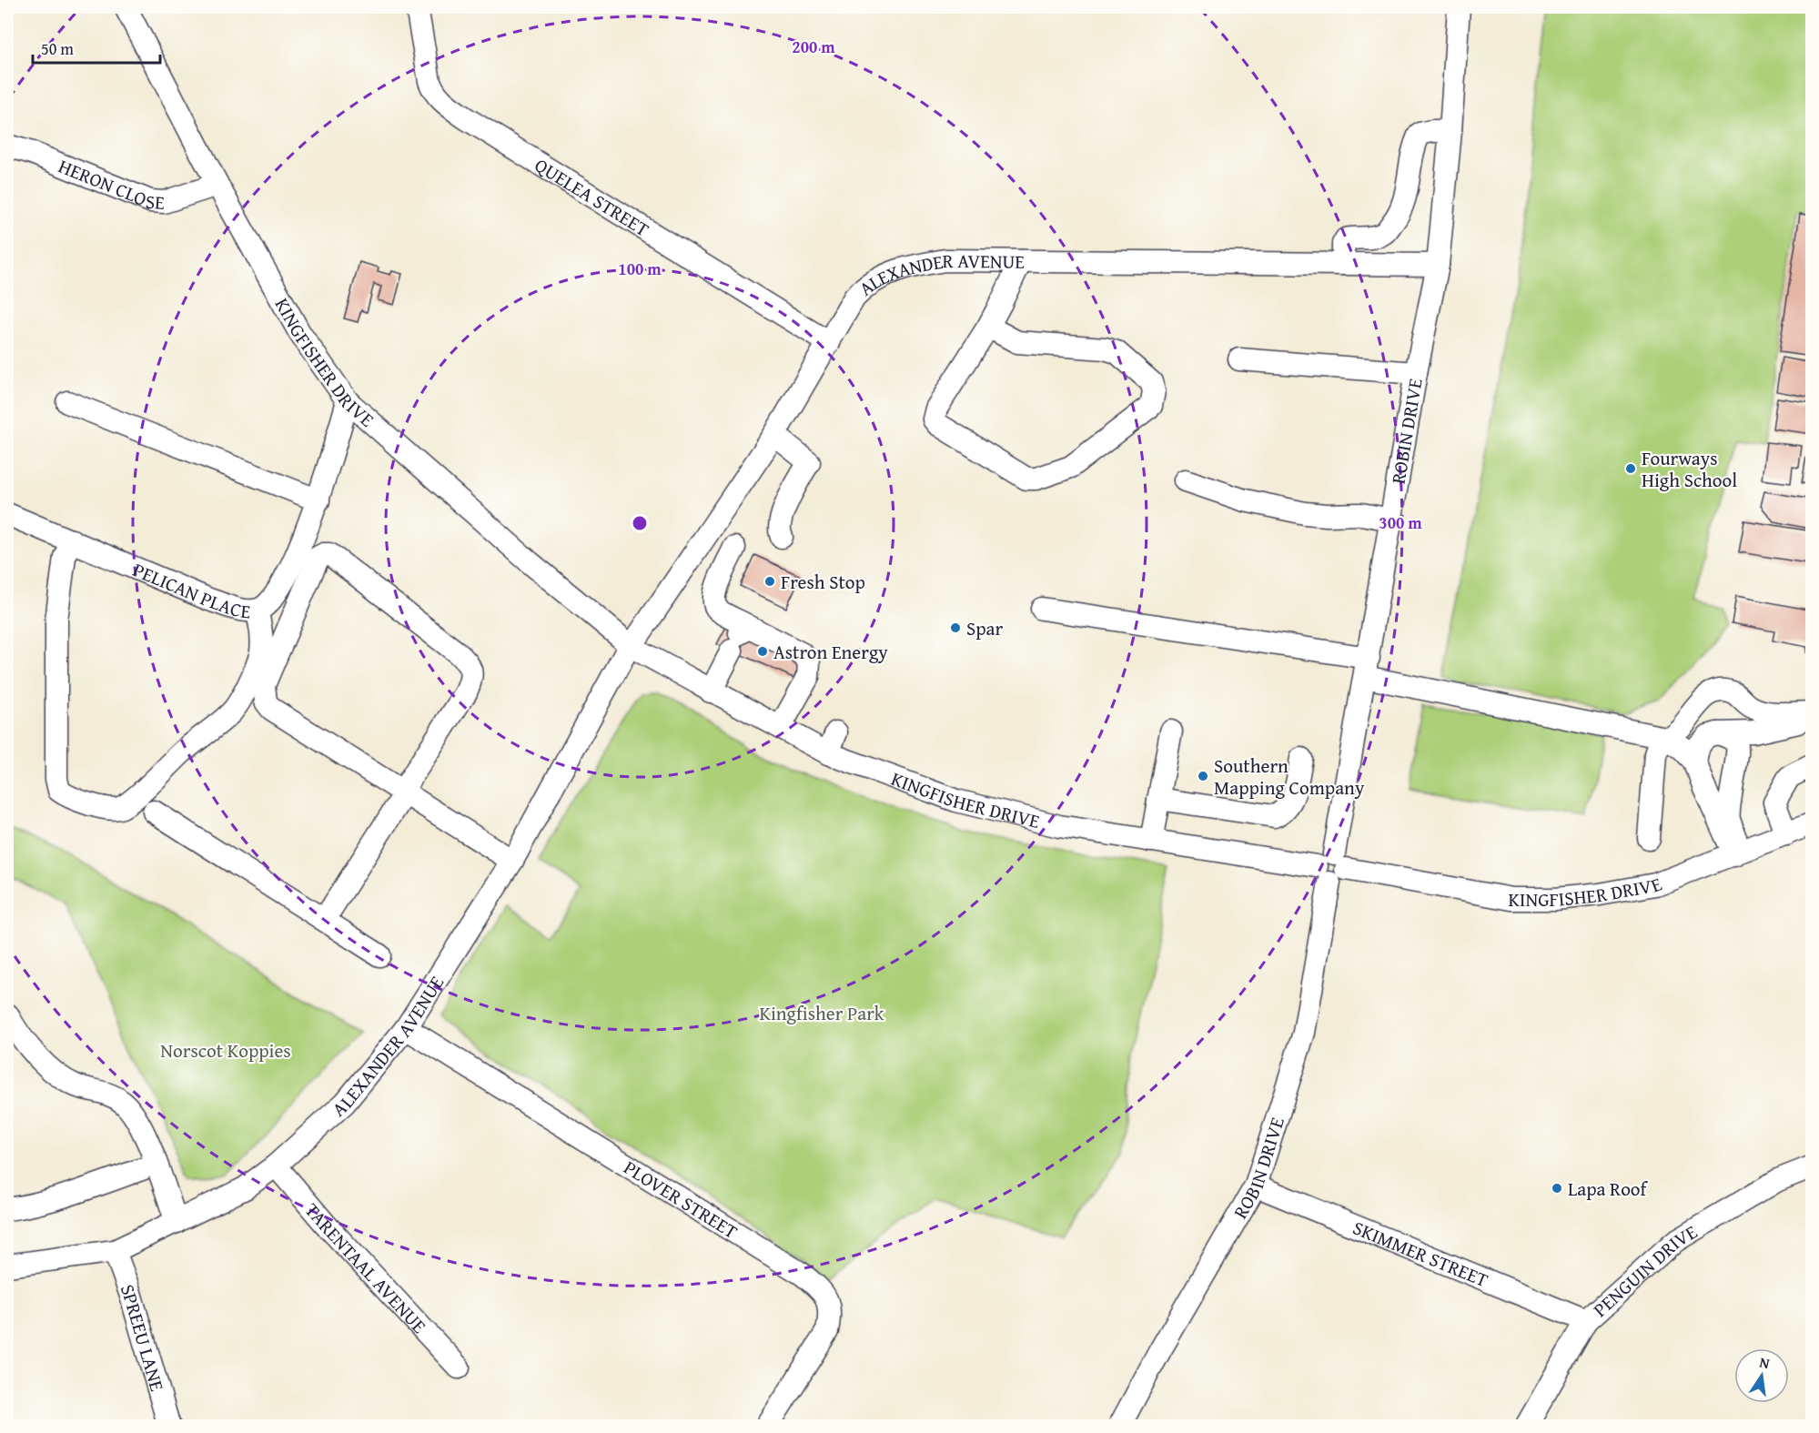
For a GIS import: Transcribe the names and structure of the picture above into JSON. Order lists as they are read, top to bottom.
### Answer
{
  "streets": {
    "street": [
      "HERON CLOSE",
      "QUELEA STREET",
      "ALEXANDER AVENUE",
      "KINGFISHER DRIVE",
      "ROBIN DRIVE",
      "PELICAN PLACE",
      "PLOVER STREET",
      "SKIMMER STREET",
      "TARENTAAL AVENUE",
      "PENGUIN DRIVE",
      "SPREEU LANE"
    ]
  },
  "crossings": [
    ["HERON CLOSE", "KINGFISHER DRIVE"],
    ["QUELEA STREET", "ALEXANDER AVENUE"],
    ["ALEXANDER AVENUE", "KINGFISHER DRIVE"],
    ["ALEXANDER AVENUE", "ROBIN DRIVE"],
    ["ALEXANDER AVENUE", "PLOVER STREET"],
    ["ALEXANDER AVENUE", "TARENTAAL AVENUE"],
    ["ALEXANDER AVENUE", "SPREEU LANE"],
    ["KINGFISHER DRIVE", "ROBIN DRIVE"],
    ["KINGFISHER DRIVE", "PELICAN PLACE"],
    ["ROBIN DRIVE", "SKIMMER STREET"],
    ["SKIMMER STREET", "PENGUIN DRIVE"]
  ],
  "parks": ["Kingfisher Park", "Norscot Koppies"],
  "places": [
    "Fourways High School",
    "Fresh Stop",
    "Spar",
    "Astron Energy",
    "Southern Mapping Company",
    "Lapa Roof"
  ],
  "scale_bar": "50 m",
  "north": "top",
  "rings": ["200 m", "100 m", "300 m"]
}
